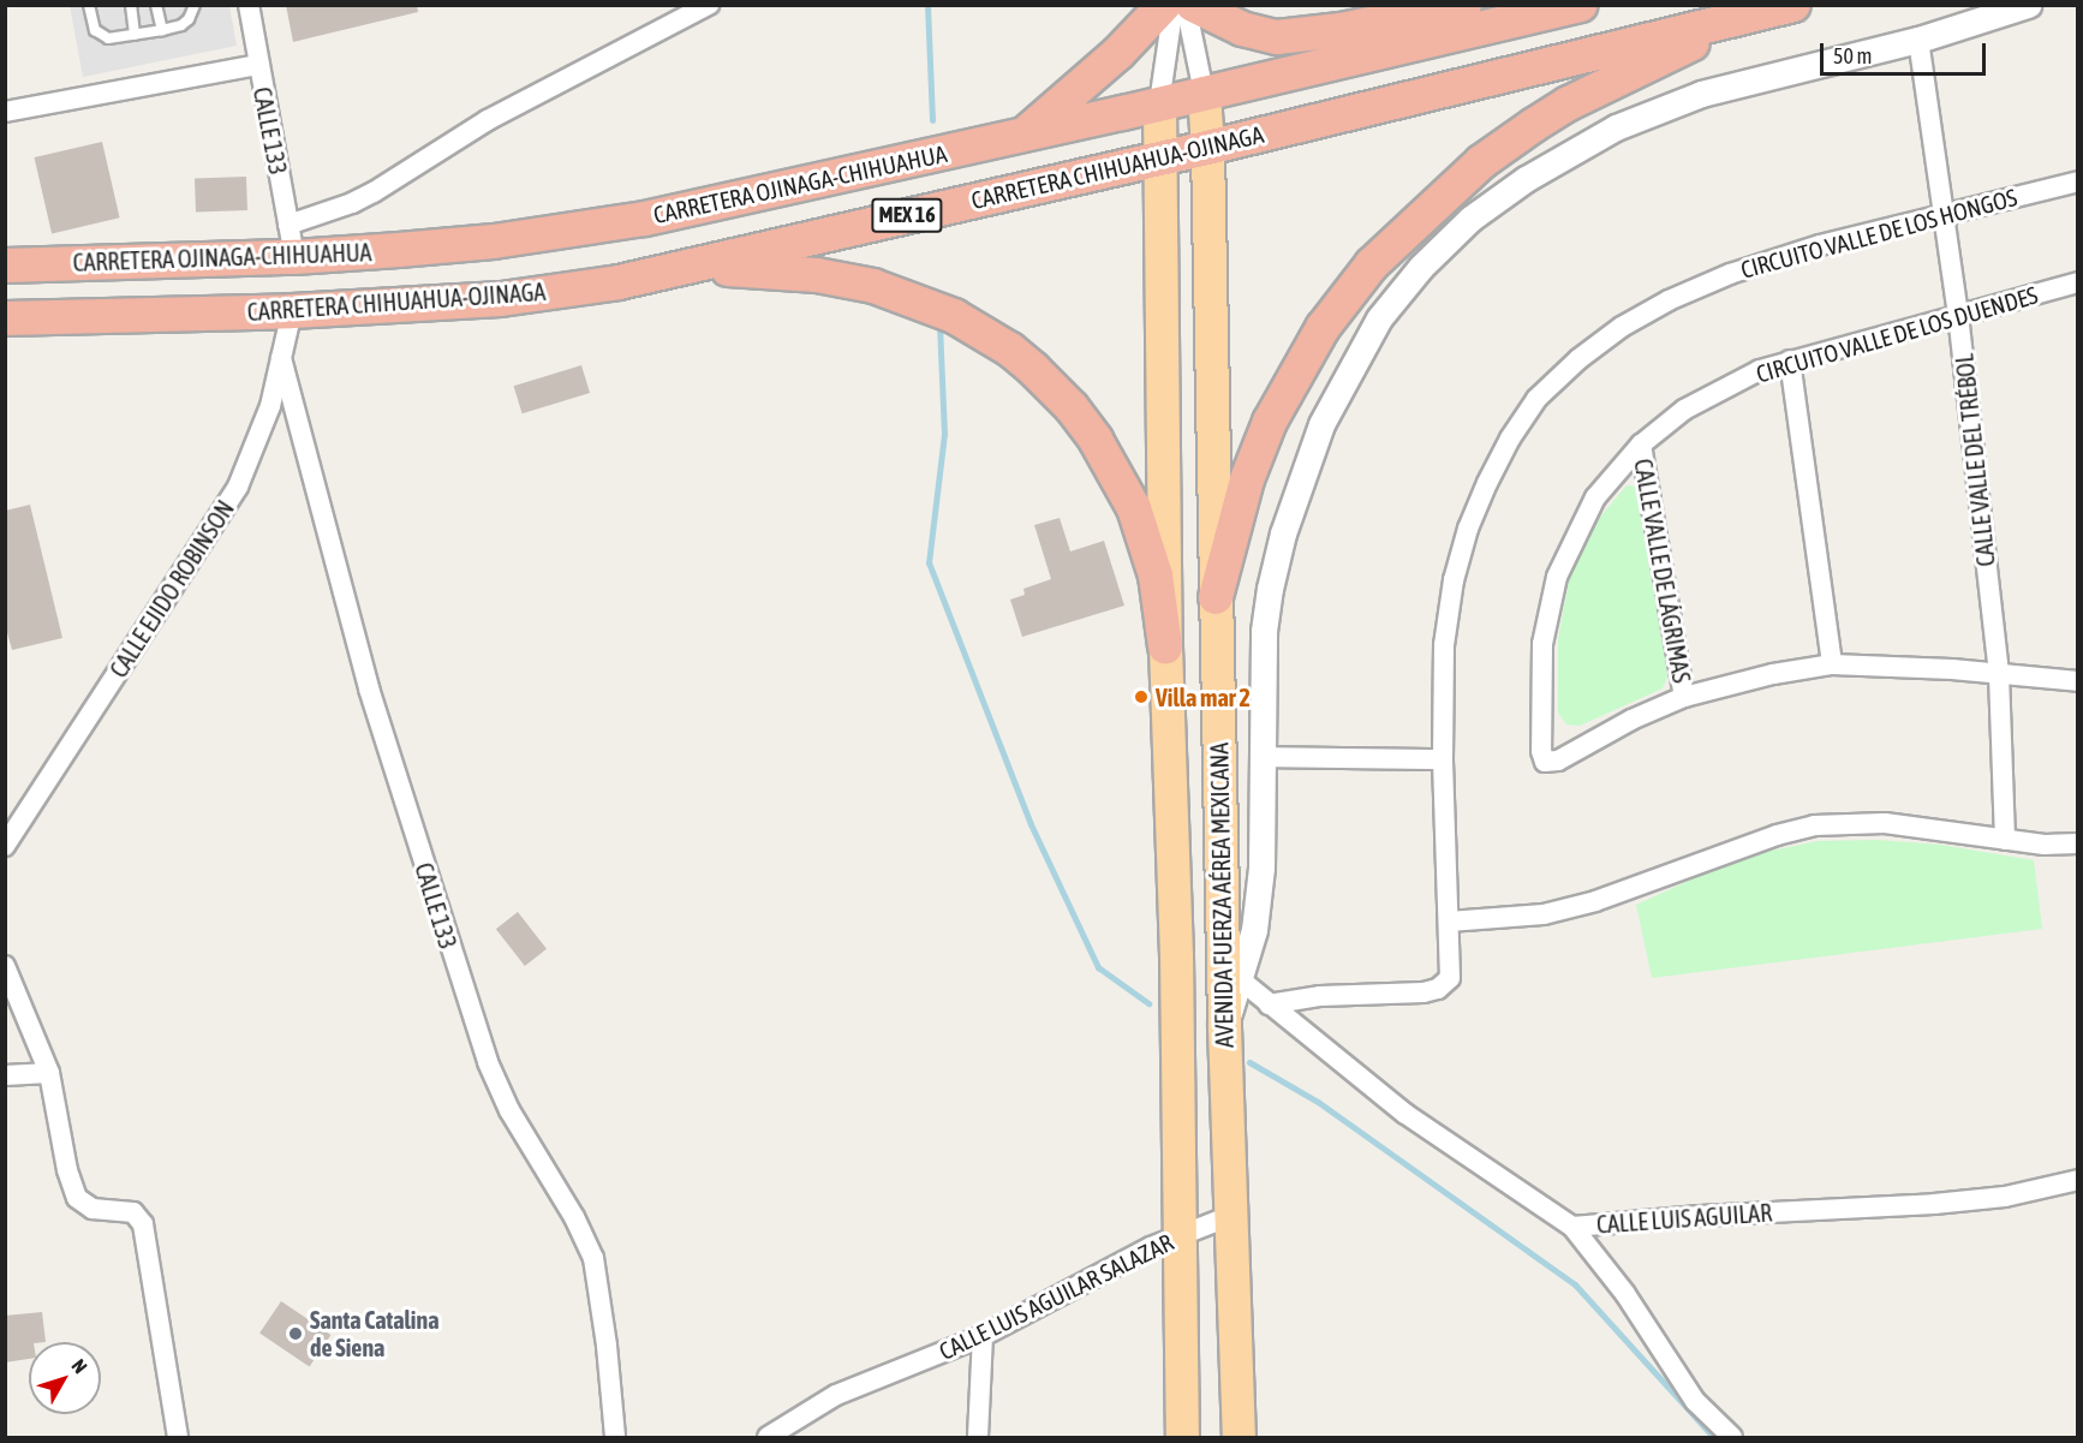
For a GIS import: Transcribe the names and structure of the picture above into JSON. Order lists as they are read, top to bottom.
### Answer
{
  "streets": {
    "highway": ["CARRETERA CHIHUAHUA-OJINAGA", "CARRETERA OJINAGA-CHIHUAHUA", "MEX 16"],
    "main road": ["AVENIDA FUERZA AÉREA MEXICANA"],
    "street": [
      "CALLE 133",
      "CIRCUITO VALLE DE LOS HONGOS",
      "CIRCUITO VALLE DE LOS DUENDES",
      "CALLE VALLE DEL TRÉBOL",
      "CALLE VALLE DE LÁGRIMAS",
      "CALLE EJIDO ROBINSON",
      "CALLE LUIS AGUILAR",
      "CALLE LUIS AGUILAR SALAZAR"
    ]
  },
  "crossings": [
    ["CALLE 133", "CARRETERA OJINAGA-CHIHUAHUA"],
    ["CALLE 133", "CALLE EJIDO ROBINSON"],
    ["CARRETERA CHIHUAHUA-OJINAGA", "CALLE EJIDO ROBINSON"],
    ["CARRETERA CHIHUAHUA-OJINAGA", "AVENIDA FUERZA AÉREA MEXICANA"],
    ["CARRETERA OJINAGA-CHIHUAHUA", "AVENIDA FUERZA AÉREA MEXICANA"],
    ["CIRCUITO VALLE DE LOS HONGOS", "CALLE VALLE DEL TRÉBOL"],
    ["CIRCUITO VALLE DE LOS HONGOS", "CALLE LUIS AGUILAR"],
    ["CIRCUITO VALLE DE LOS DUENDES", "CALLE VALLE DEL TRÉBOL"],
    ["CIRCUITO VALLE DE LOS DUENDES", "CALLE VALLE DE LÁGRIMAS"],
    ["AVENIDA FUERZA AÉREA MEXICANA", "CALLE LUIS AGUILAR SALAZAR"]
  ],
  "places": ["Villa mar 2", "Santa Catalina de Siena"],
  "scale_bar": "50 m",
  "north": "top right"
}
